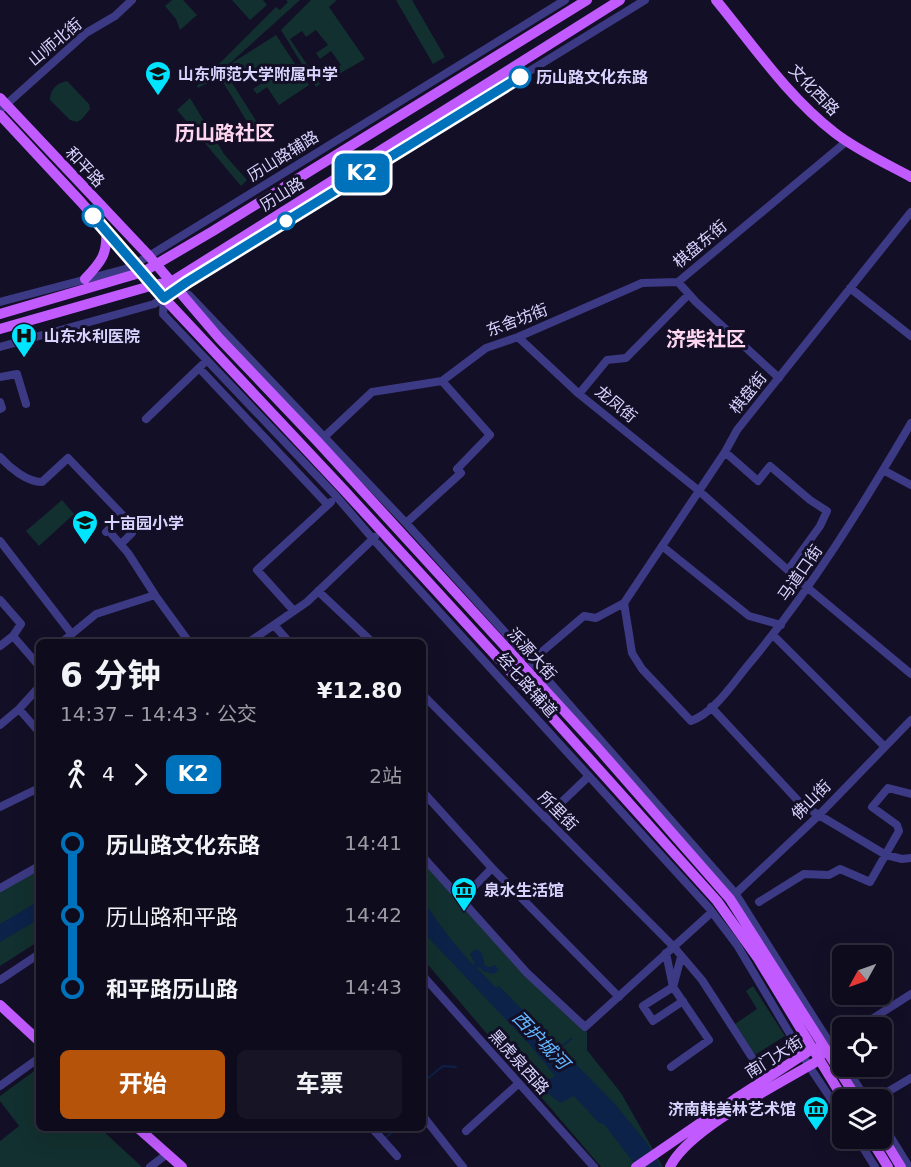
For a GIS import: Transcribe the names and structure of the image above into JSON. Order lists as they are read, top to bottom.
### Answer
{
  "streets": {
    "main road": [
      "文化西路",
      "和平路",
      "历山路",
      "泺源大街",
      "南门大街"
    ],
    "street": [
      "山师北街",
      "历山路辅路",
      "棋盘东街",
      "东舍坊街",
      "棋盘街",
      "龙凤街",
      "马道口街",
      "经七路辅道",
      "佛山街",
      "所里街",
      "黑虎泉西路"
    ]
  },
  "crossings": [
    ["山师北街", "和平路"],
    ["文化西路", "棋盘东街"],
    ["历山路辅路", "和平路"],
    ["历山路辅路", "历山路"],
    ["历山路辅路", "泺源大街"],
    ["和平路", "历山路"],
    ["和平路", "泺源大街"],
    ["历山路", "泺源大街"],
    ["棋盘东街", "东舍坊街"],
    ["棋盘东街", "棋盘街"],
    ["东舍坊街", "龙凤街"],
    ["东舍坊街", "泺源大街"],
    ["东舍坊街", "经七路辅道"],
    ["棋盘街", "龙凤街"],
    ["棋盘街", "马道口街"],
    ["龙凤街", "马道口街"],
    ["泺源大街", "经七路辅道"],
    ["泺源大街", "佛山街"],
    ["泺源大街", "南门大街"],
    ["经七路辅道", "佛山街"],
    ["经七路辅道", "南门大街"],
    ["所里街", "南门大街"]
  ],
  "districts": ["历山路社区", "济柴社区"],
  "water": ["西护城河"],
  "places": {
    "other": ["历山路文化东路"],
    "school or university": ["山东师范大学附属中学", "十亩园小学"],
    "hospital": ["山东水利医院"],
    "museum": ["泉水生活馆", "济南韩美林艺术馆"]
  },
  "lines": ["bus line K2"],
  "north": "bottom left",
  "page": {
    "on_map": "K2",
    "heading": ["6 分钟", "14:37 – 14:43 · 公交", "¥12.80"],
    "legs": ["4", "K2", "2站"],
    "list": [
      {
        "name": "历山路文化东路",
        "value": "14:41"
      },
      {
        "name": "历山路和平路",
        "value": "14:42"
      },
      {
        "name": "和平路历山路",
        "value": "14:43"
      }
    ],
    "buttons": ["开始", "车票"]
  }
}
